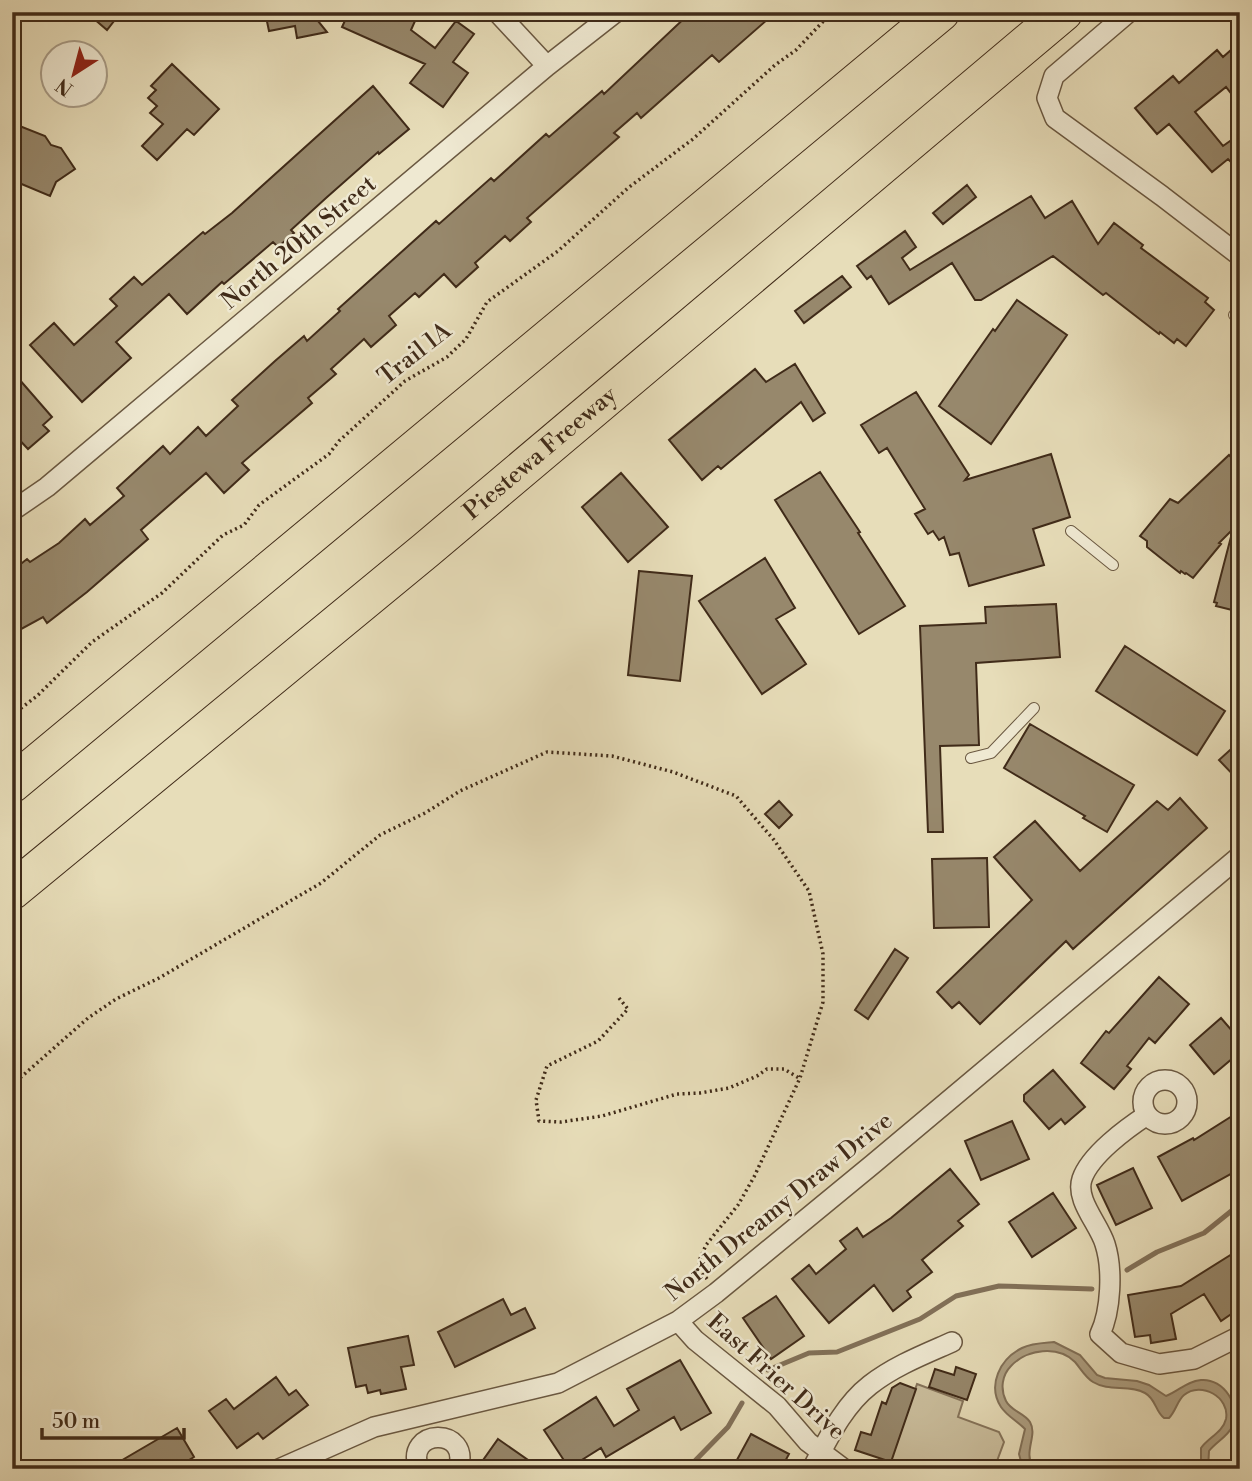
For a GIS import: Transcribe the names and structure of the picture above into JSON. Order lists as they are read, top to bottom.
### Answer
{
  "streets": {
    "highway": ["Piestewa Freeway"],
    "street": ["North 20th Street", "North Dreamy Draw Drive", "East Frier Drive"],
    "path": ["Trail 1A"]
  },
  "crossings": [
    ["North Dreamy Draw Drive", "East Frier Drive"]
  ],
  "scale_bar": "50 m",
  "north": "bottom left"
}
